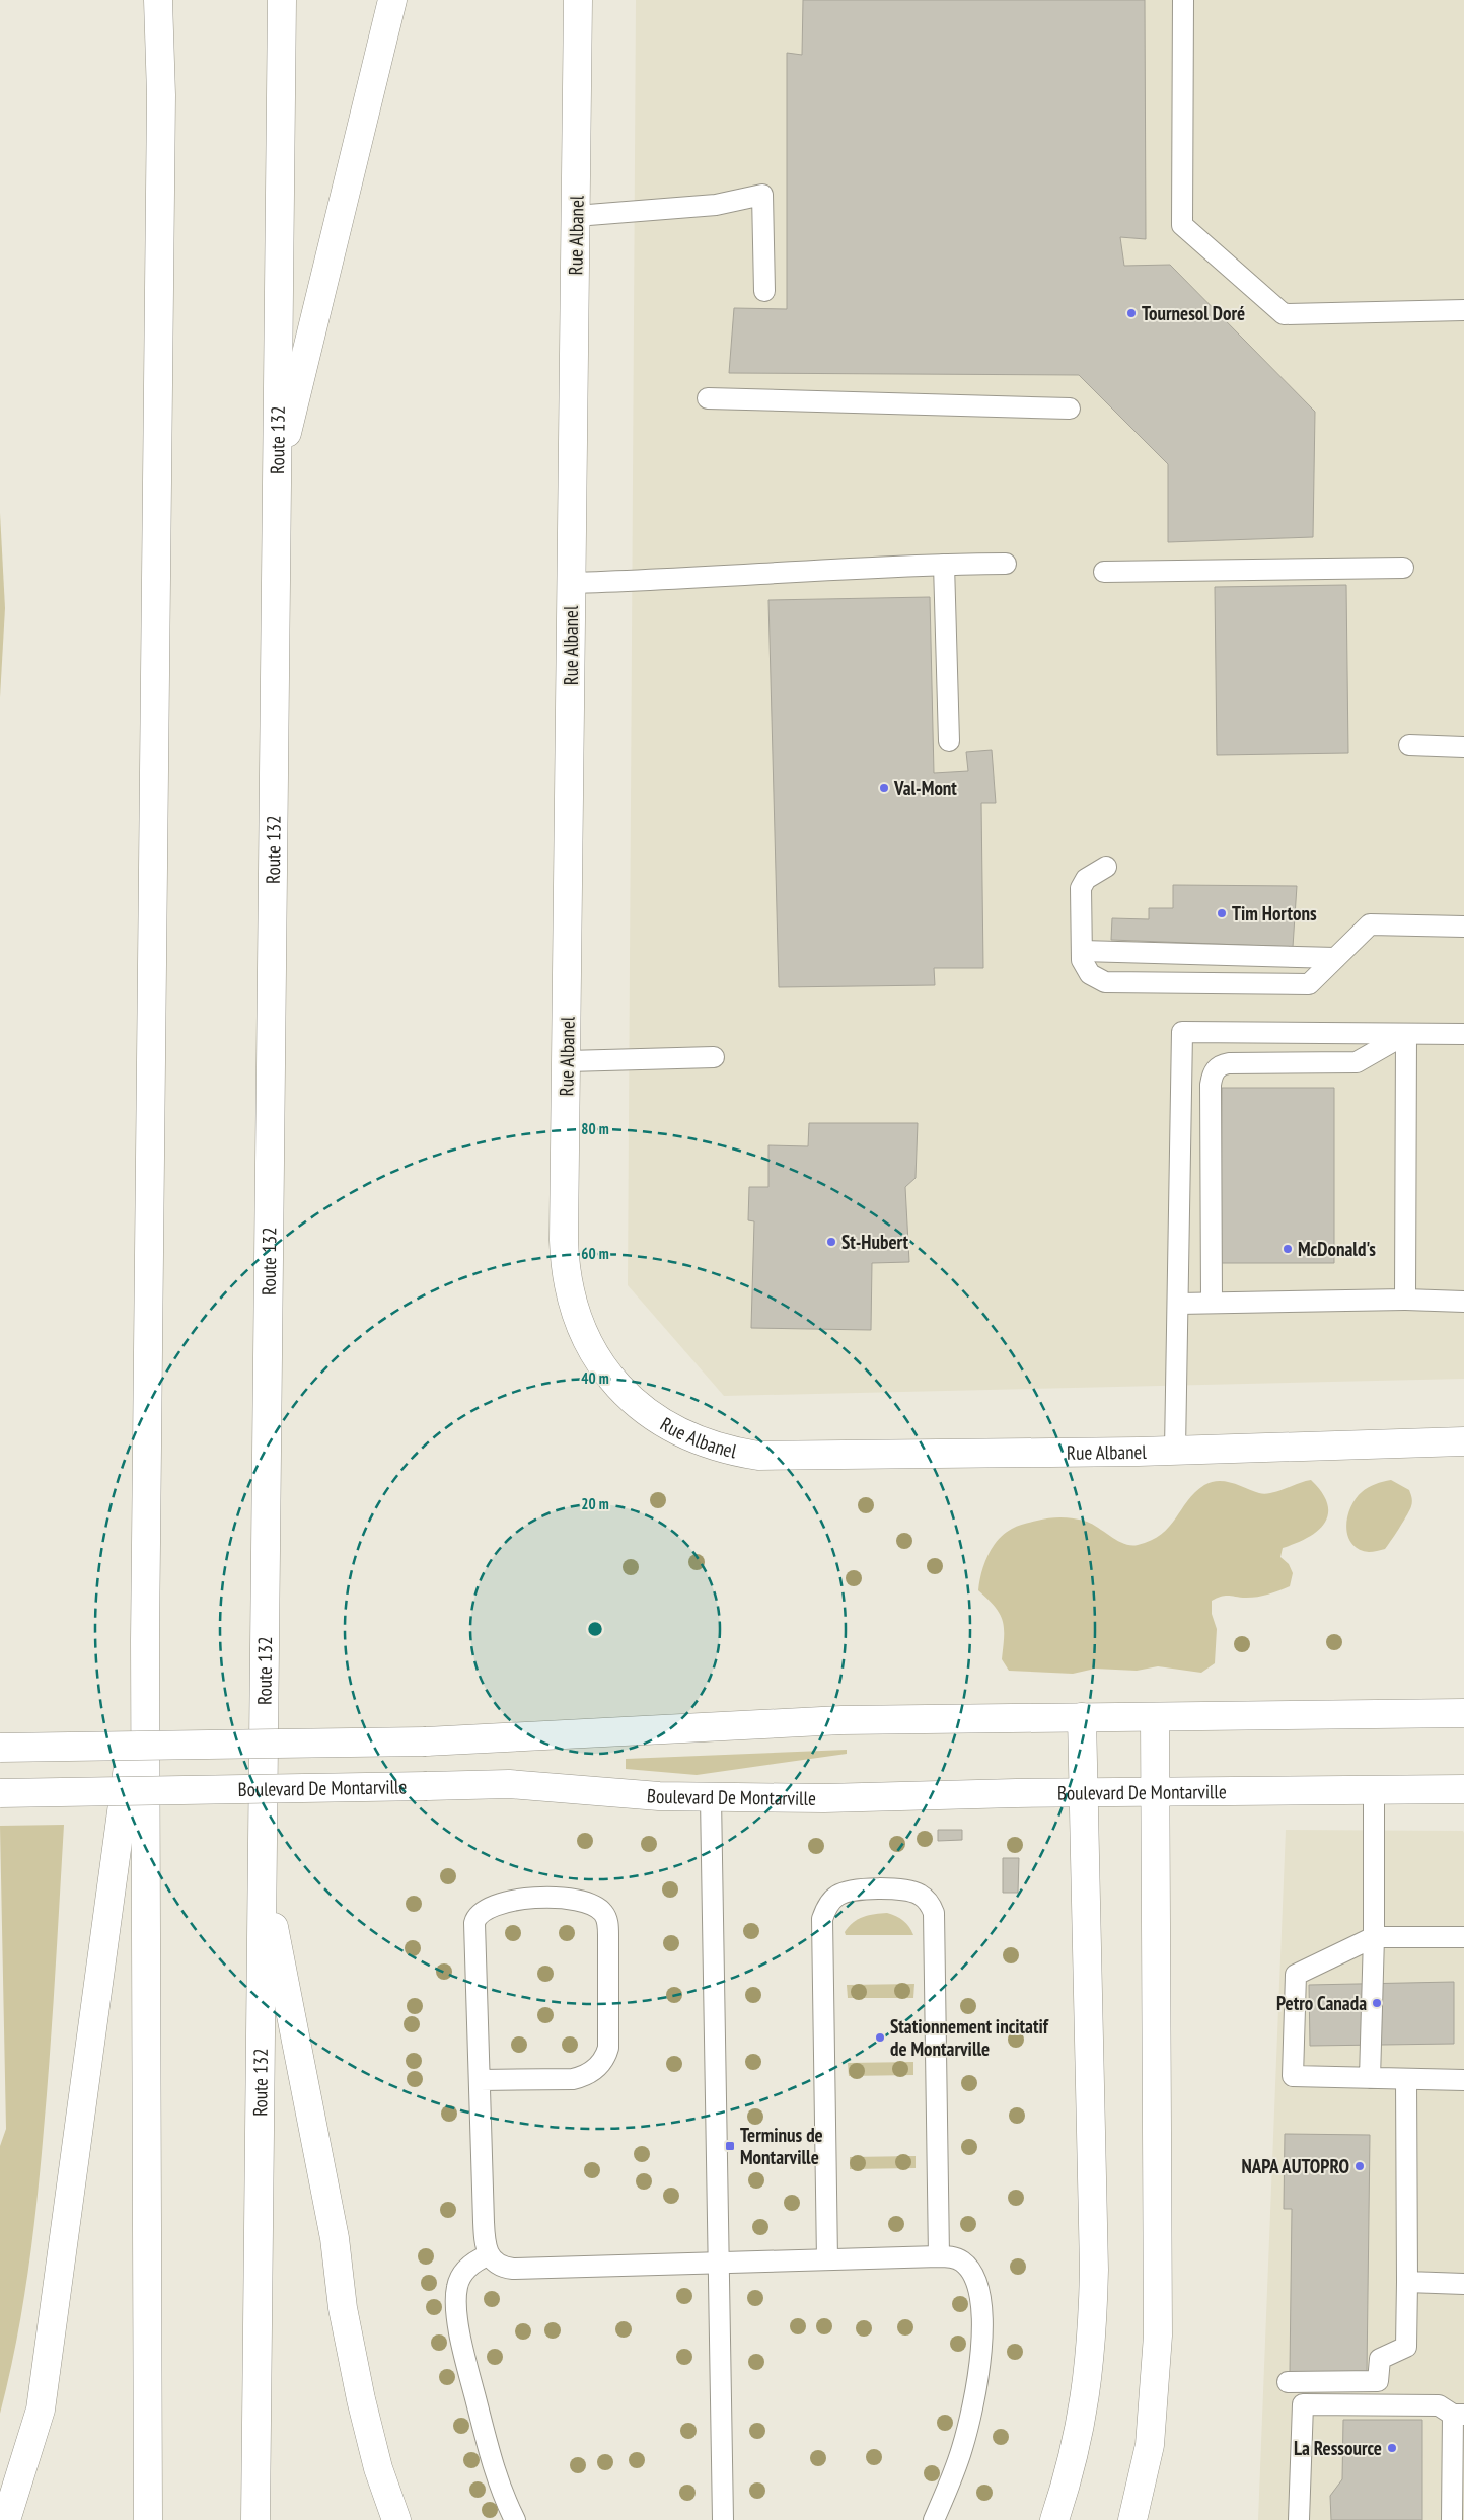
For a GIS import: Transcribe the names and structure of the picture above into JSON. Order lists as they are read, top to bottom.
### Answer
{
  "streets": {
    "main road": ["Rue Albanel", "Route 132", "Boulevard De Montarville"]
  },
  "places": {
    "other": [
      "Tournesol Doré",
      "Val-Mont",
      "Tim Hortons",
      "St-Hubert",
      "McDonald's",
      "Petro Canada",
      "Stationnement incitatif de Montarville",
      "NAPA AUTOPRO",
      "La Ressource"
    ],
    "transit": ["Terminus de Montarville"]
  },
  "rings": [
    "80 m",
    "60 m",
    "40 m",
    "20 m"
  ]
}
